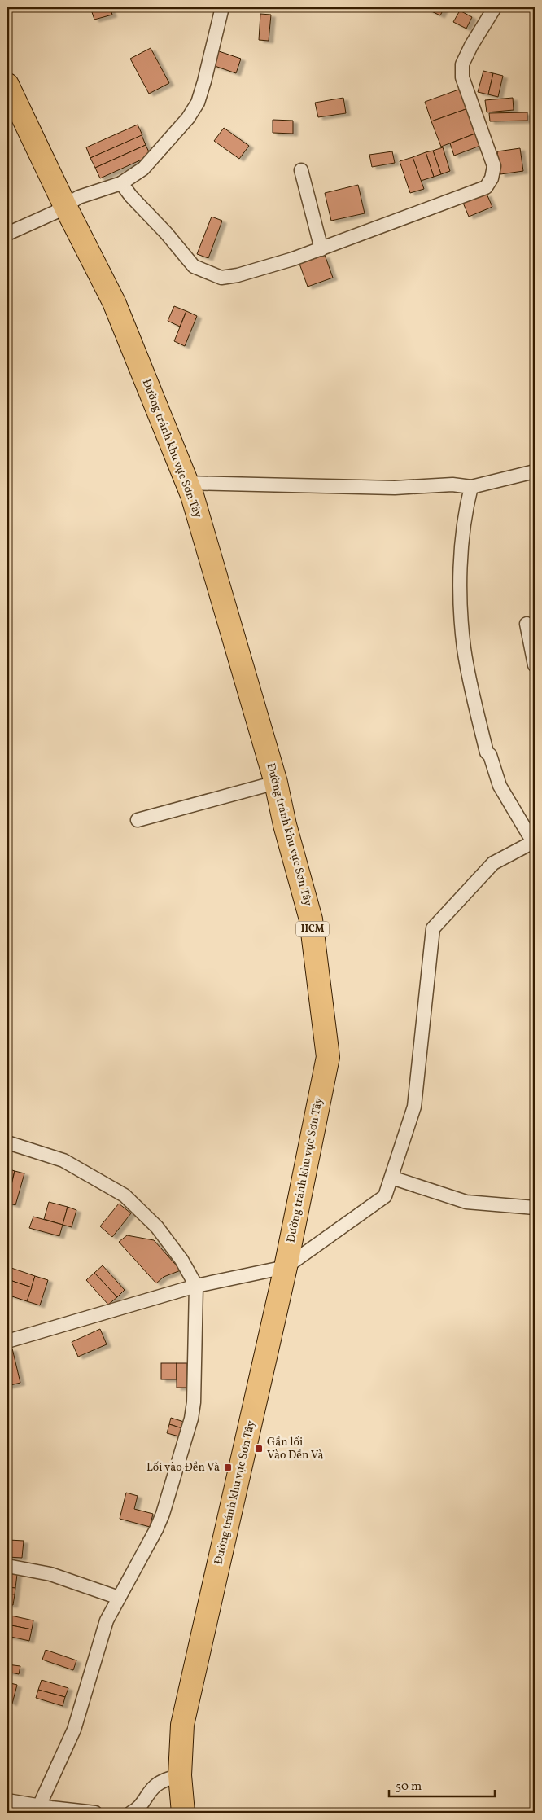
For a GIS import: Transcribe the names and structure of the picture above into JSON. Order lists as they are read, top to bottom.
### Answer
{
  "streets": {
    "highway": ["Đường tránh khu vực Sơn Tây", "HCM"]
  },
  "places": {
    "transit": ["Gần lối Vào Đền Và", "Lối vào Đền Và"]
  },
  "scale_bar": "50 m"
}
